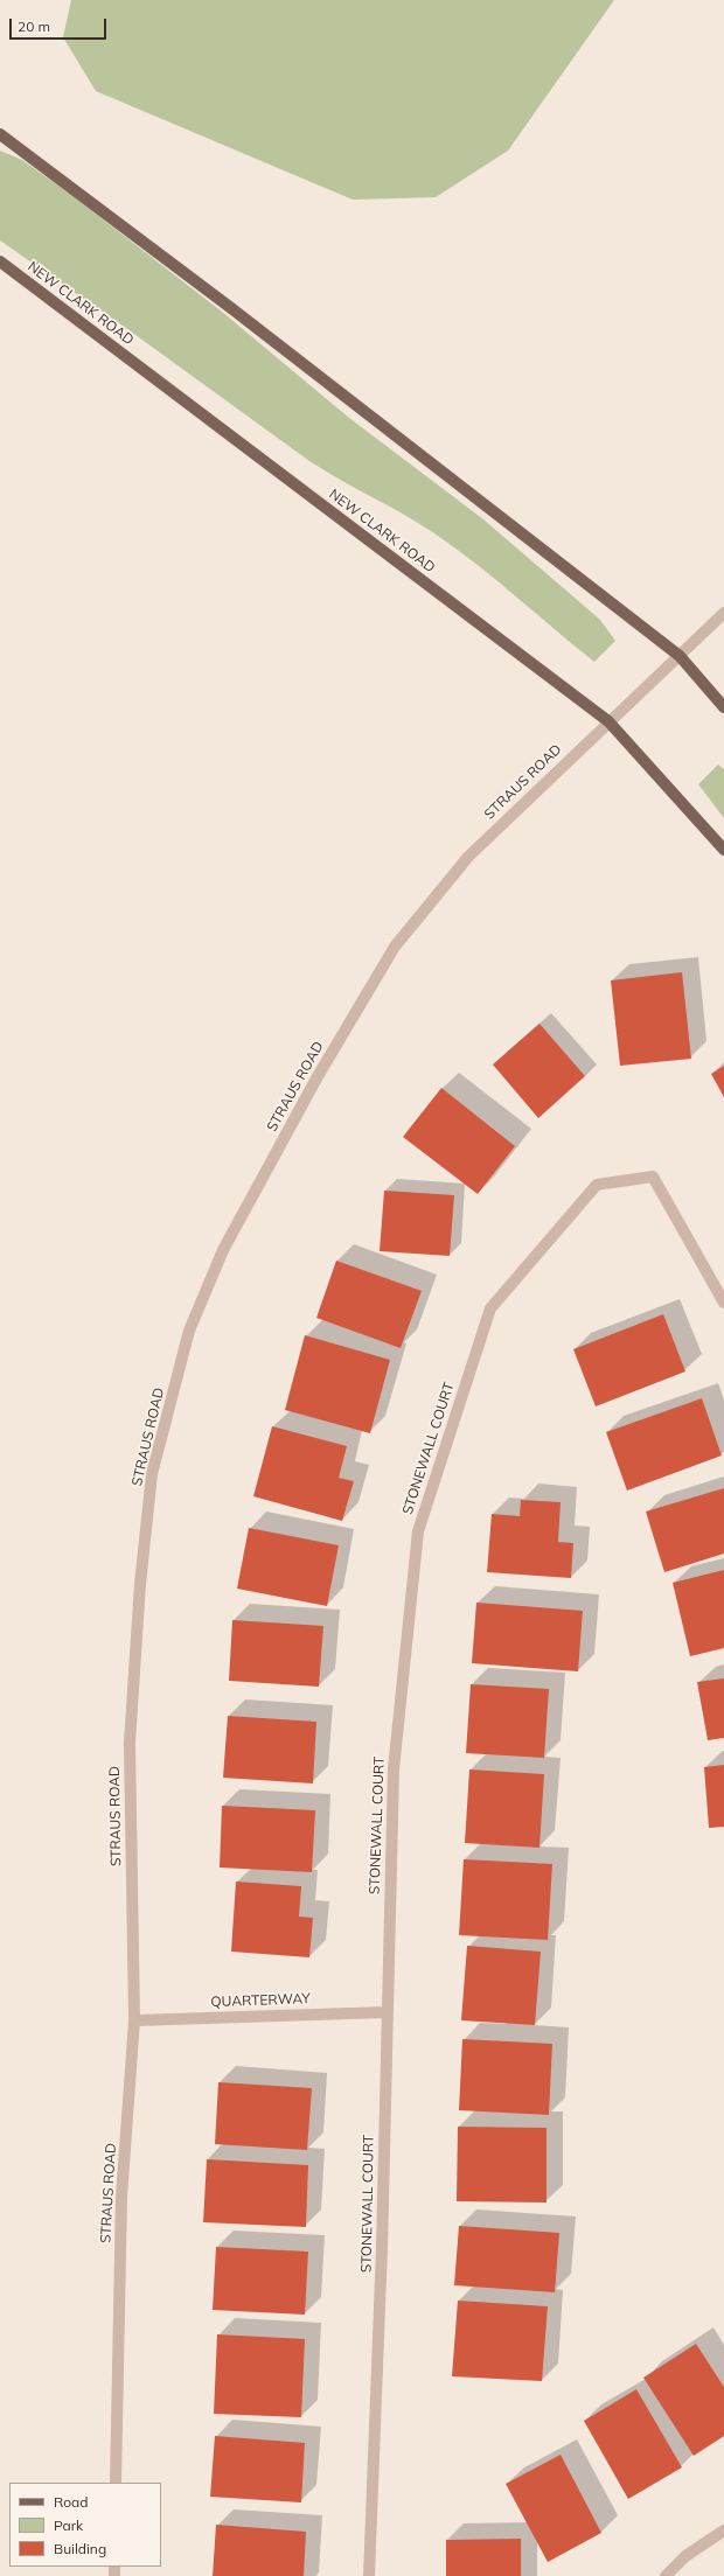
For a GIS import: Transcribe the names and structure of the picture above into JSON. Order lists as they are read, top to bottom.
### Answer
{
  "streets": {
    "main road": ["NEW CLARK ROAD"],
    "street": ["STRAUS ROAD", "STONEWALL COURT", "QUARTERWAY"]
  },
  "crossings": [
    ["NEW CLARK ROAD", "STRAUS ROAD"],
    ["STRAUS ROAD", "QUARTERWAY"],
    ["STONEWALL COURT", "QUARTERWAY"]
  ],
  "legend": ["Road", "Park", "Building"],
  "scale_bar": "20 m"
}
